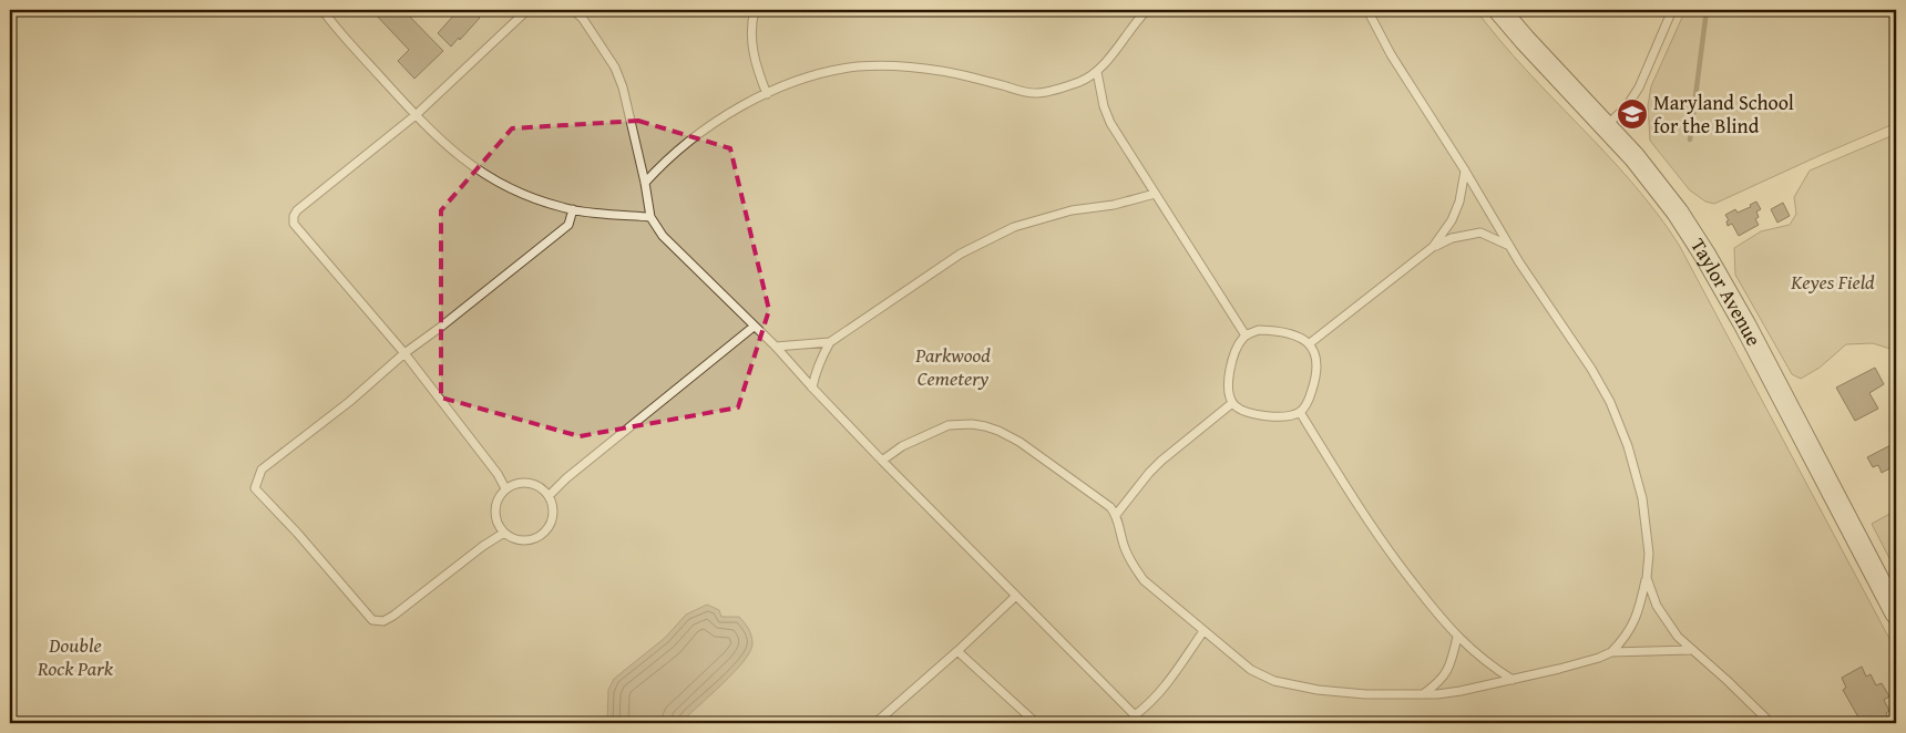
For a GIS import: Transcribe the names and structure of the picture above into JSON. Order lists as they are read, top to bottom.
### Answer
{
  "streets": {
    "main road": ["Taylor Avenue"]
  },
  "parks": ["Keyes Field", "Parkwood Cemetery", "Double Rock Park"],
  "places": {
    "school or university": ["Maryland School for the Blind"]
  }
}
